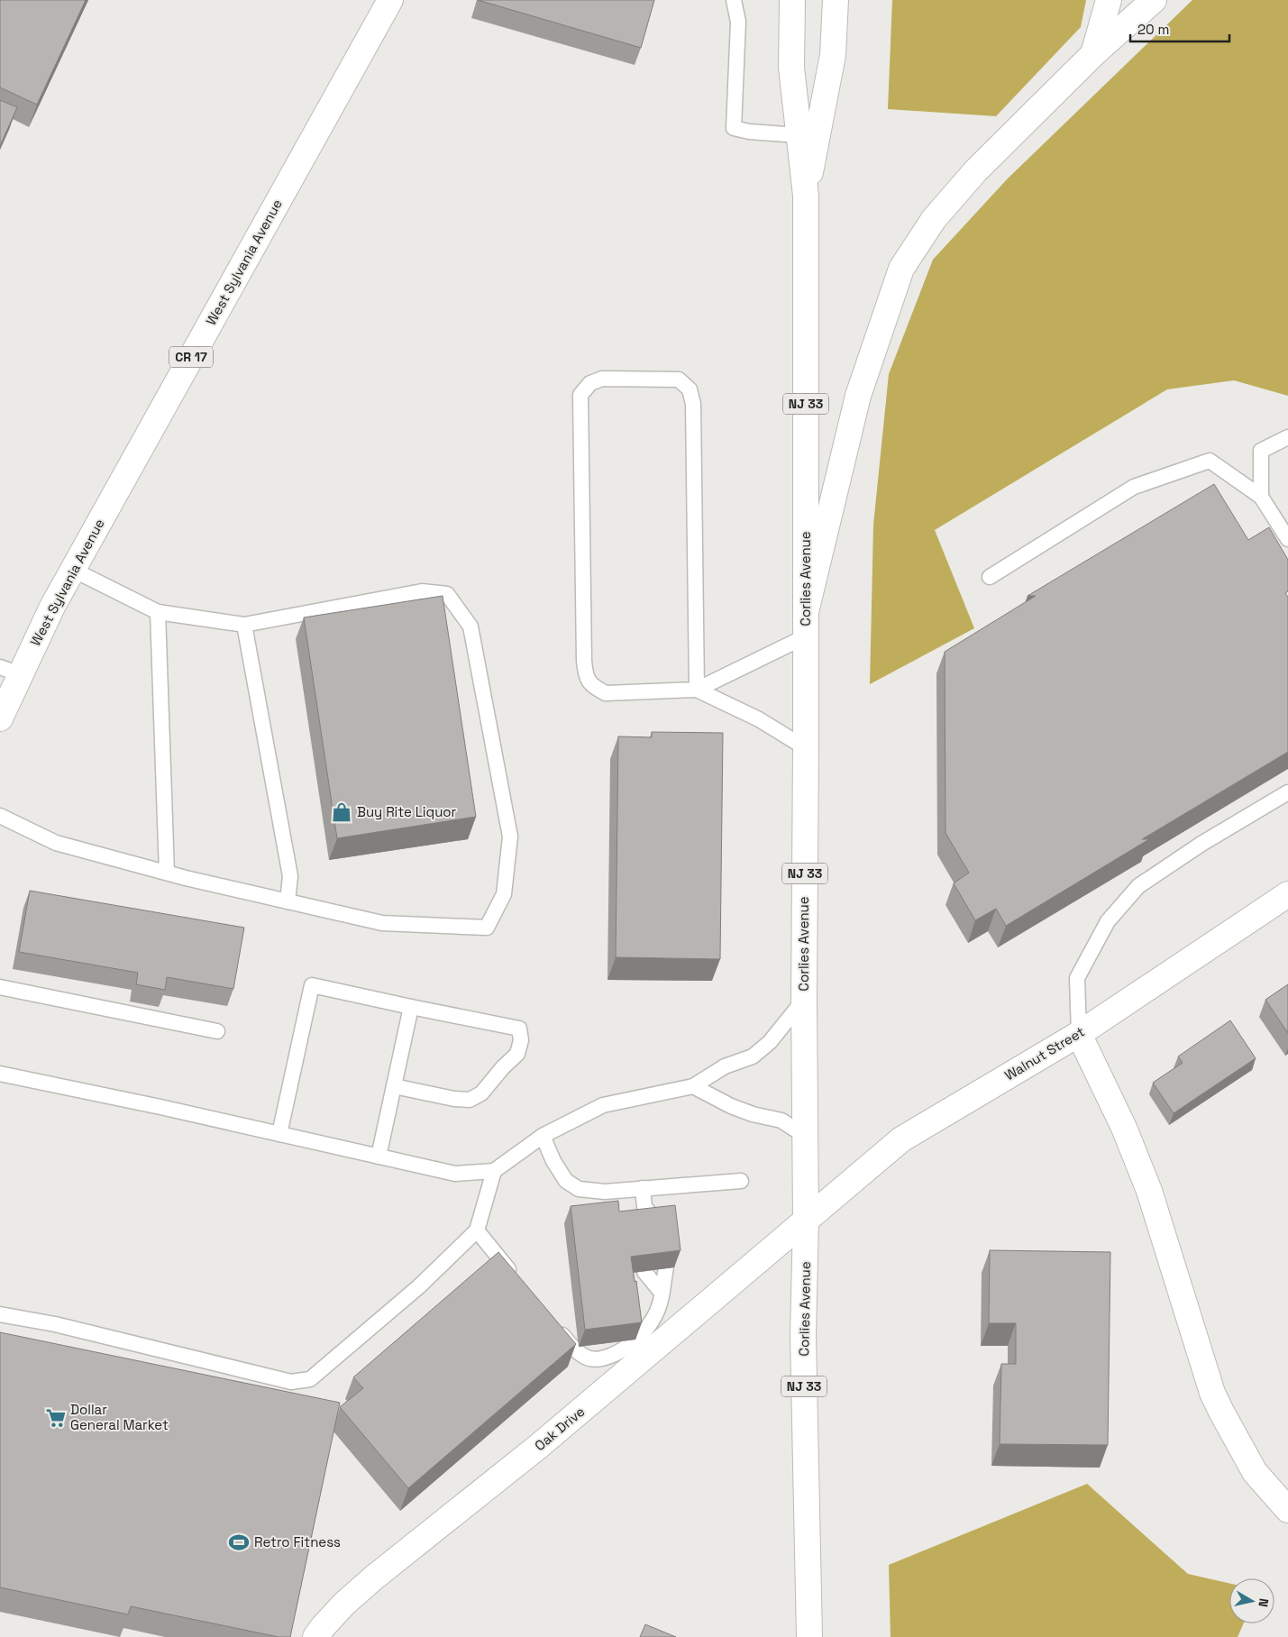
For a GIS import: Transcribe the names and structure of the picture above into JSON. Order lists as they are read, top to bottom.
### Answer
{
  "streets": {
    "main road": [
      "West Sylvania Avenue",
      "CR 17",
      "NJ 33",
      "Corlies Avenue",
      "Walnut Street",
      "Oak Drive"
    ]
  },
  "crossings": [
    ["NJ 33", "Corlies Avenue"],
    ["Corlies Avenue", "Walnut Street"],
    ["Corlies Avenue", "Oak Drive"],
    ["Walnut Street", "Oak Drive"]
  ],
  "places": {
    "shop": ["Buy Rite Liquor"],
    "supermarket": ["Dollar General Market"],
    "sports": ["Retro Fitness"]
  },
  "scale_bar": "20 m",
  "north": "right"
}
